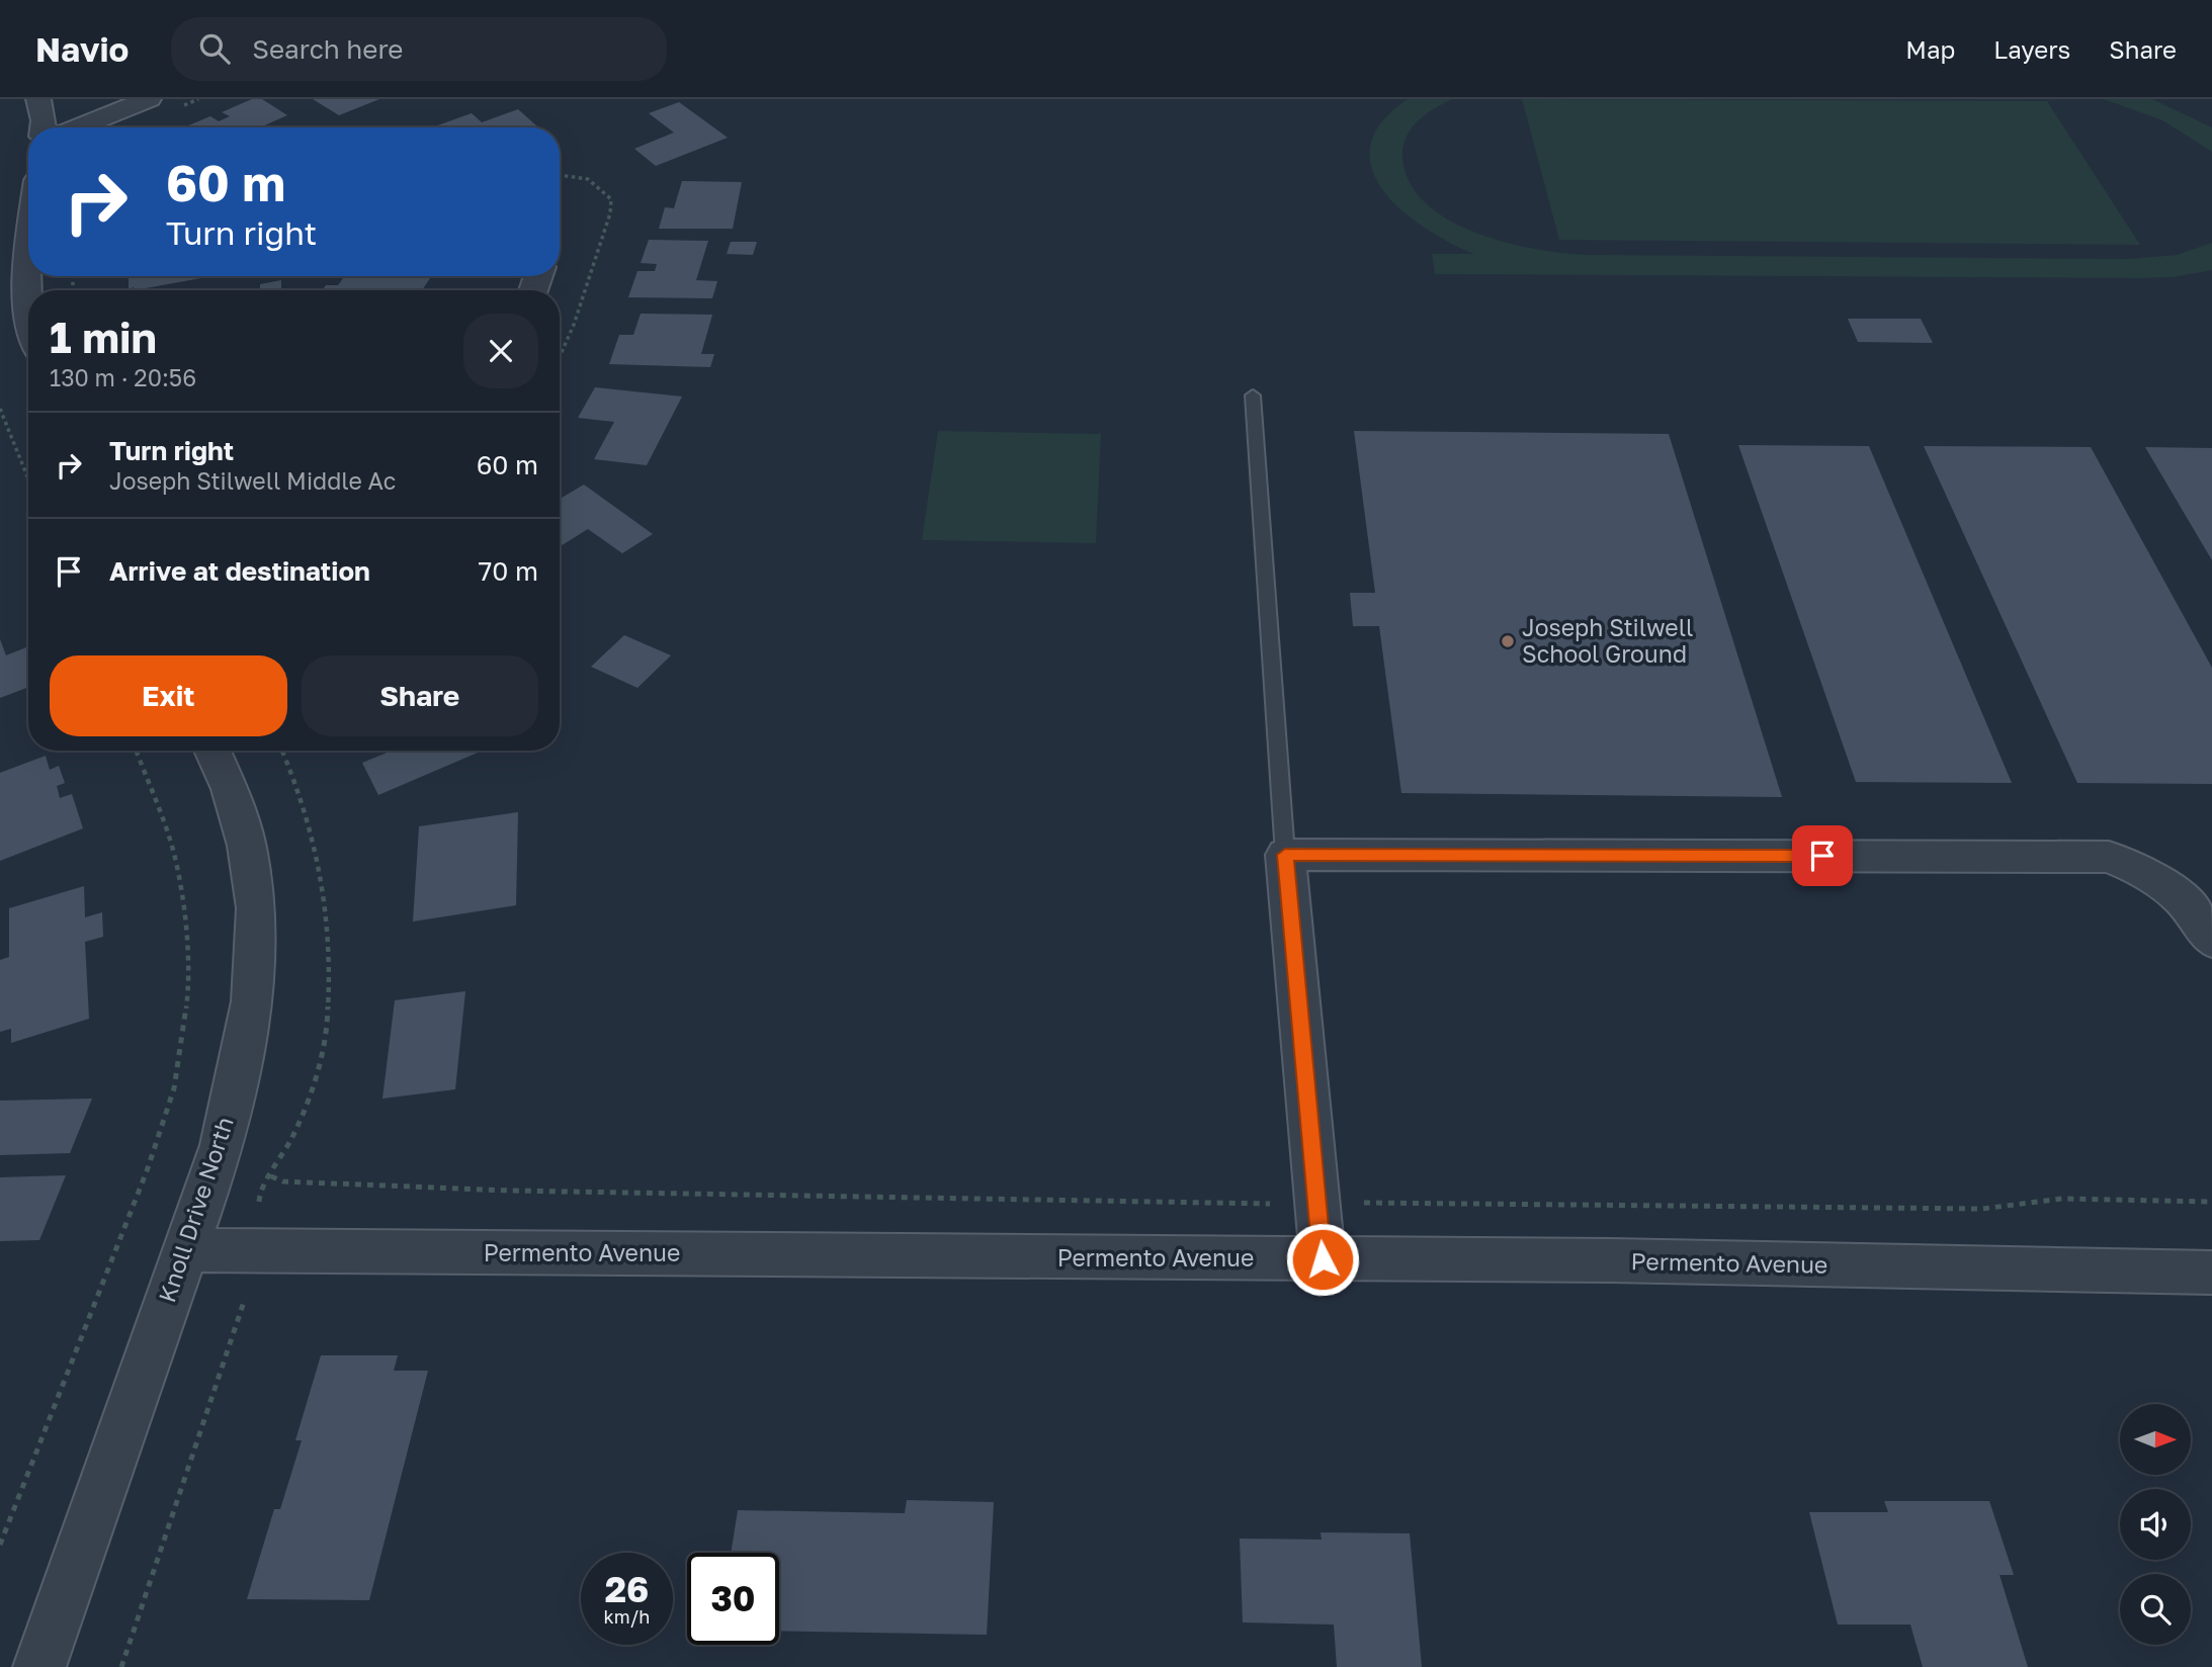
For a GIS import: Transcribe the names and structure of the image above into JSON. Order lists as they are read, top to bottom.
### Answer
{
  "streets": {
    "street": ["Knoll Drive North", "Permento Avenue"]
  },
  "crossings": [
    ["Knoll Drive North", "Permento Avenue"]
  ],
  "places": ["Joseph Stilwell School Ground"],
  "north": "right",
  "page": {
    "header": "Navio",
    "search": "Search here",
    "nav": ["Map", "Layers", "Share"],
    "turn": ["60 m", "Turn right"],
    "heading": ["1 min", "130 m · 20:56"],
    "list": [
      {
        "name": "Turn right",
        "note": "Joseph Stilwell Middle Ac",
        "value": "60 m"
      },
      {
        "name": "Arrive at destination",
        "value": "70 m"
      }
    ],
    "buttons": ["Exit", "Share"],
    "speed": "26 km/h",
    "limit": "30"
  }
}
